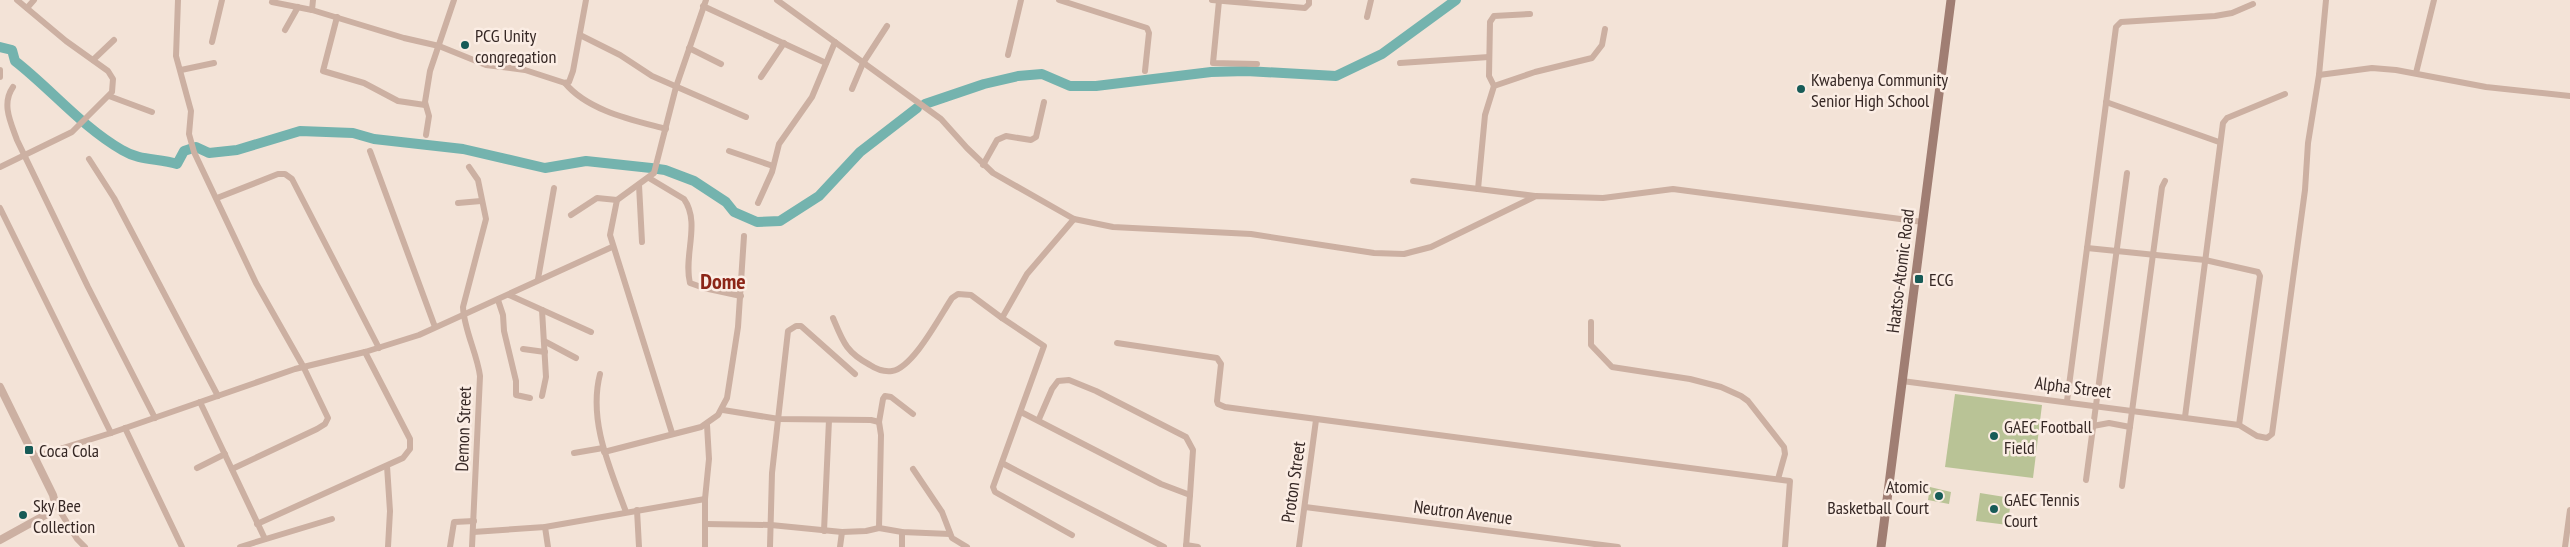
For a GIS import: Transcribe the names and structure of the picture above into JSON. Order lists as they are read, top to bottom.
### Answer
{
  "streets": {
    "main road": ["Haatso-Atomic Road"],
    "street": [
      "Alpha Street",
      "Demon Street",
      "Proton Street",
      "Neutron Avenue"
    ]
  },
  "crossings": [
    ["Haatso-Atomic Road", "Alpha Street"],
    ["Proton Street", "Neutron Avenue"]
  ],
  "districts": ["Dome"],
  "places": {
    "other": [
      "PCG Unity congregation",
      "Kwabenya Community Senior High School",
      "GAEC Football Field",
      "Atomic Basketball Court",
      "GAEC Tennis Court",
      "Sky Bee Collection"
    ],
    "transit": ["ECG", "Coca Cola"]
  }
}
